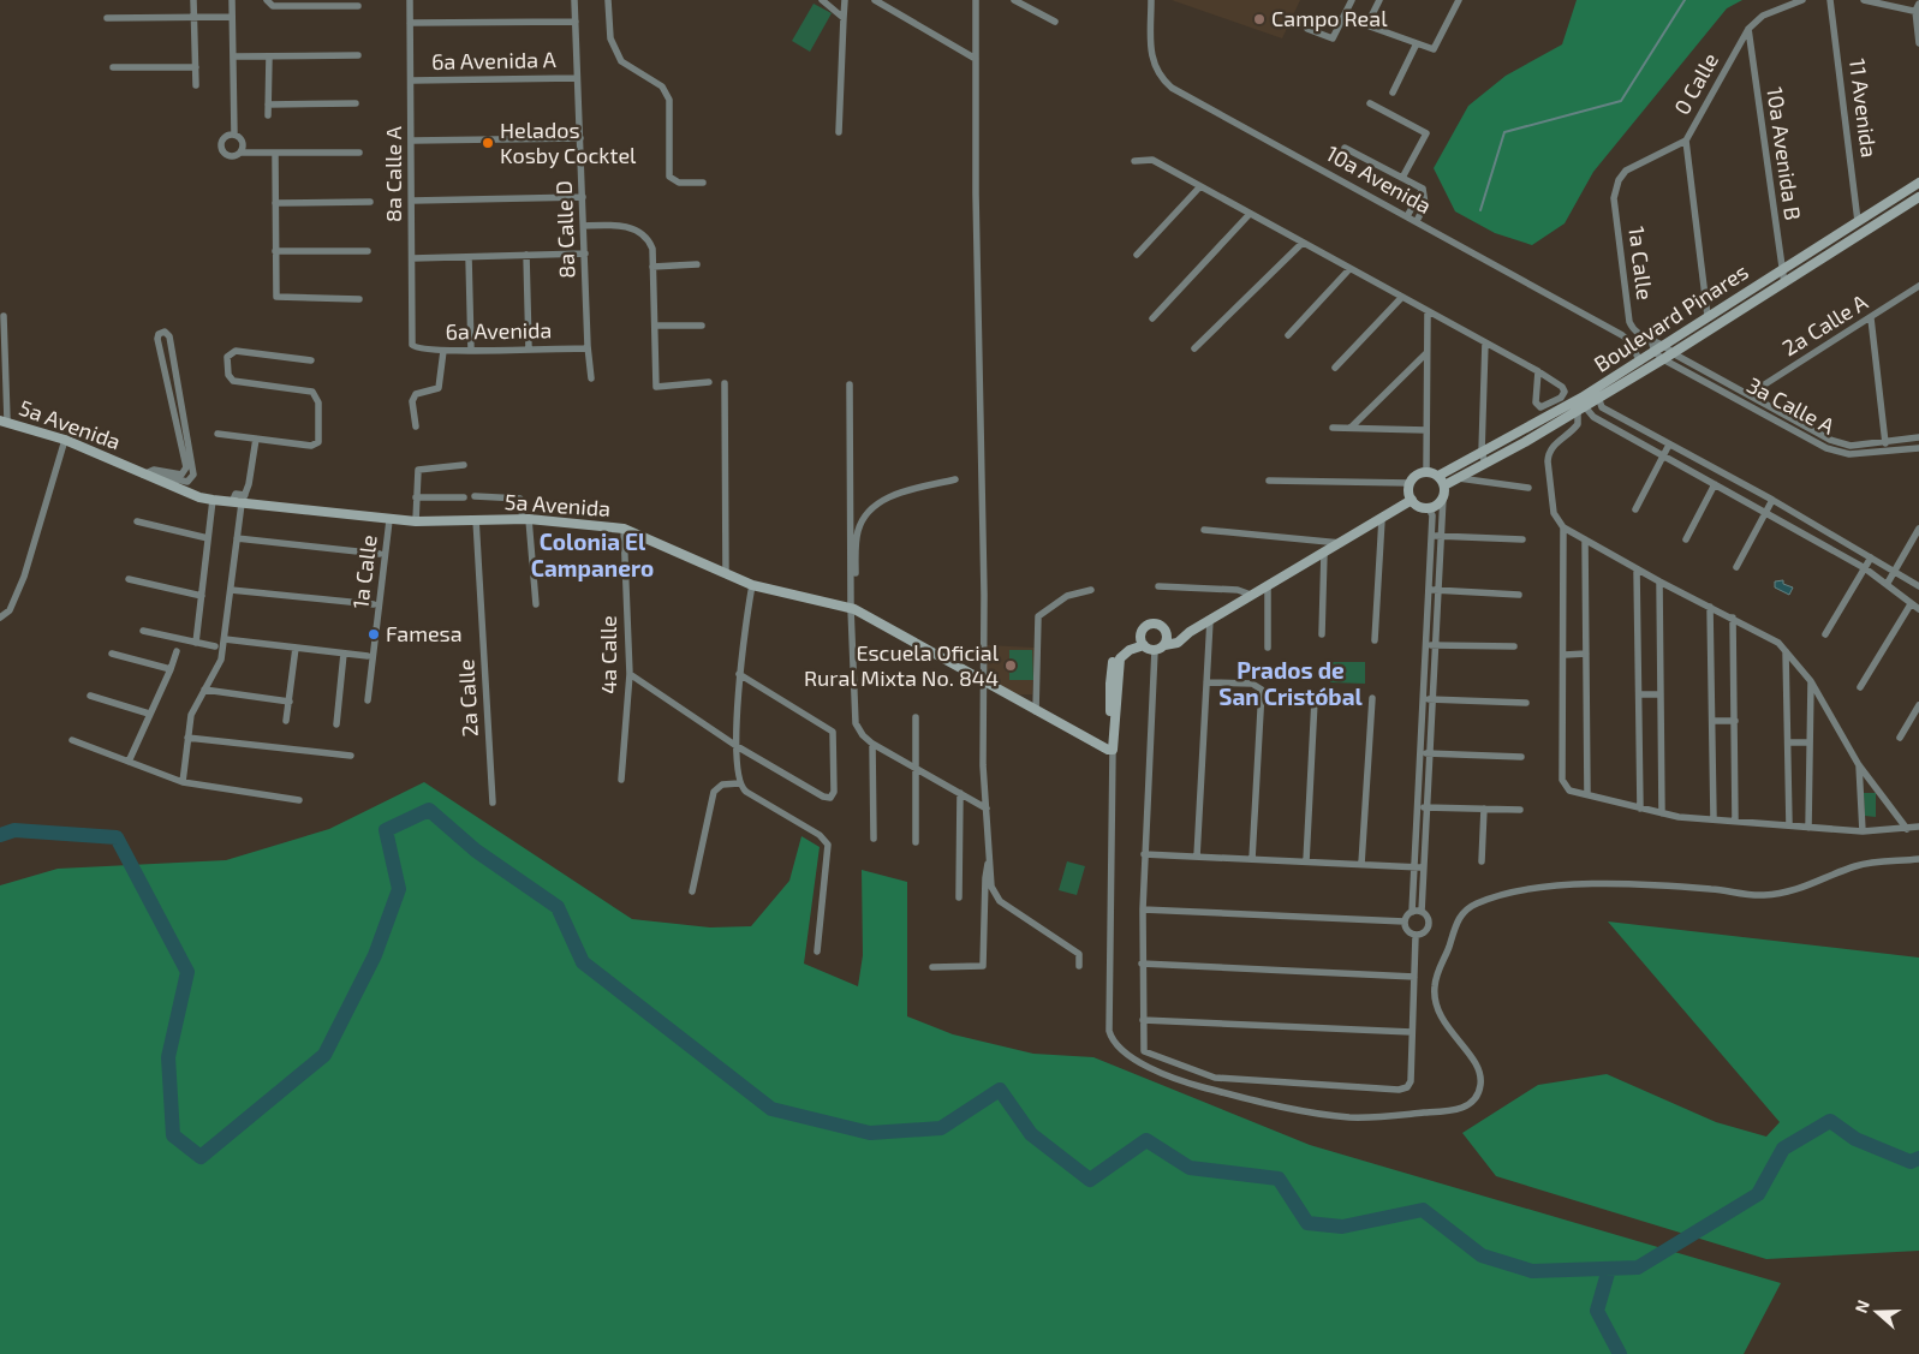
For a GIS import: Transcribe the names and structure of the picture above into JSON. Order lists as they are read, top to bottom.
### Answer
{
  "streets": {
    "street": [
      "6a Avenida A",
      "0 Calle",
      "11 Avenida",
      "10a Avenida B",
      "8a Calle A",
      "10a Avenida",
      "8a Calle D",
      "1a Calle",
      "Boulevard Pinares",
      "2a Calle A",
      "6a Avenida",
      "3a Calle A",
      "5a Avenida",
      "4a Calle",
      "2a Calle"
    ]
  },
  "crossings": [
    ["6a Avenida A", "8a Calle A"],
    ["6a Avenida A", "8a Calle D"],
    ["0 Calle", "10a Avenida B"],
    ["0 Calle", "1a Calle"],
    ["11 Avenida", "Boulevard Pinares"],
    ["10a Avenida B", "Boulevard Pinares"],
    ["8a Calle A", "6a Avenida"],
    ["10a Avenida", "Boulevard Pinares"],
    ["8a Calle D", "6a Avenida"],
    ["1a Calle", "Boulevard Pinares"],
    ["1a Calle", "3a Calle A"],
    ["1a Calle", "5a Avenida"],
    ["Boulevard Pinares", "3a Calle A"],
    ["2a Calle A", "3a Calle A"],
    ["5a Avenida", "4a Calle"],
    ["5a Avenida", "2a Calle"]
  ],
  "districts": ["Colonia El Campanero", "Prados de San Cristóbal"],
  "places": [
    "Campo Real",
    "Helados Kosby Cocktel",
    "Famesa",
    "Escuela Oficial Rural Mixta No. 844"
  ],
  "north": "left"
}
